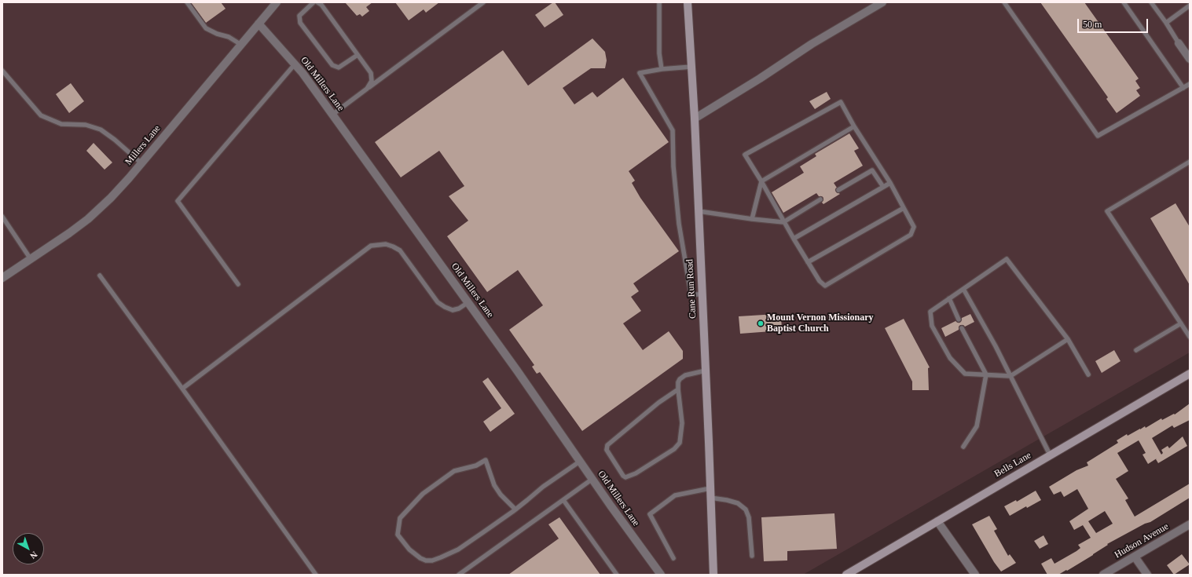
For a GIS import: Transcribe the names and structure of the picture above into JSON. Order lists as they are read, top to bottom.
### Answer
{
  "streets": {
    "main road": ["Cane Run Road", "Bells Lane"],
    "street": ["Old Millers Lane", "Millers Lane", "Hudson Avenue"]
  },
  "crossings": [
    ["Old Millers Lane", "Millers Lane"]
  ],
  "places": ["Mount Vernon Missionary Baptist Church"],
  "scale_bar": "50 m",
  "north": "bottom right"
}
